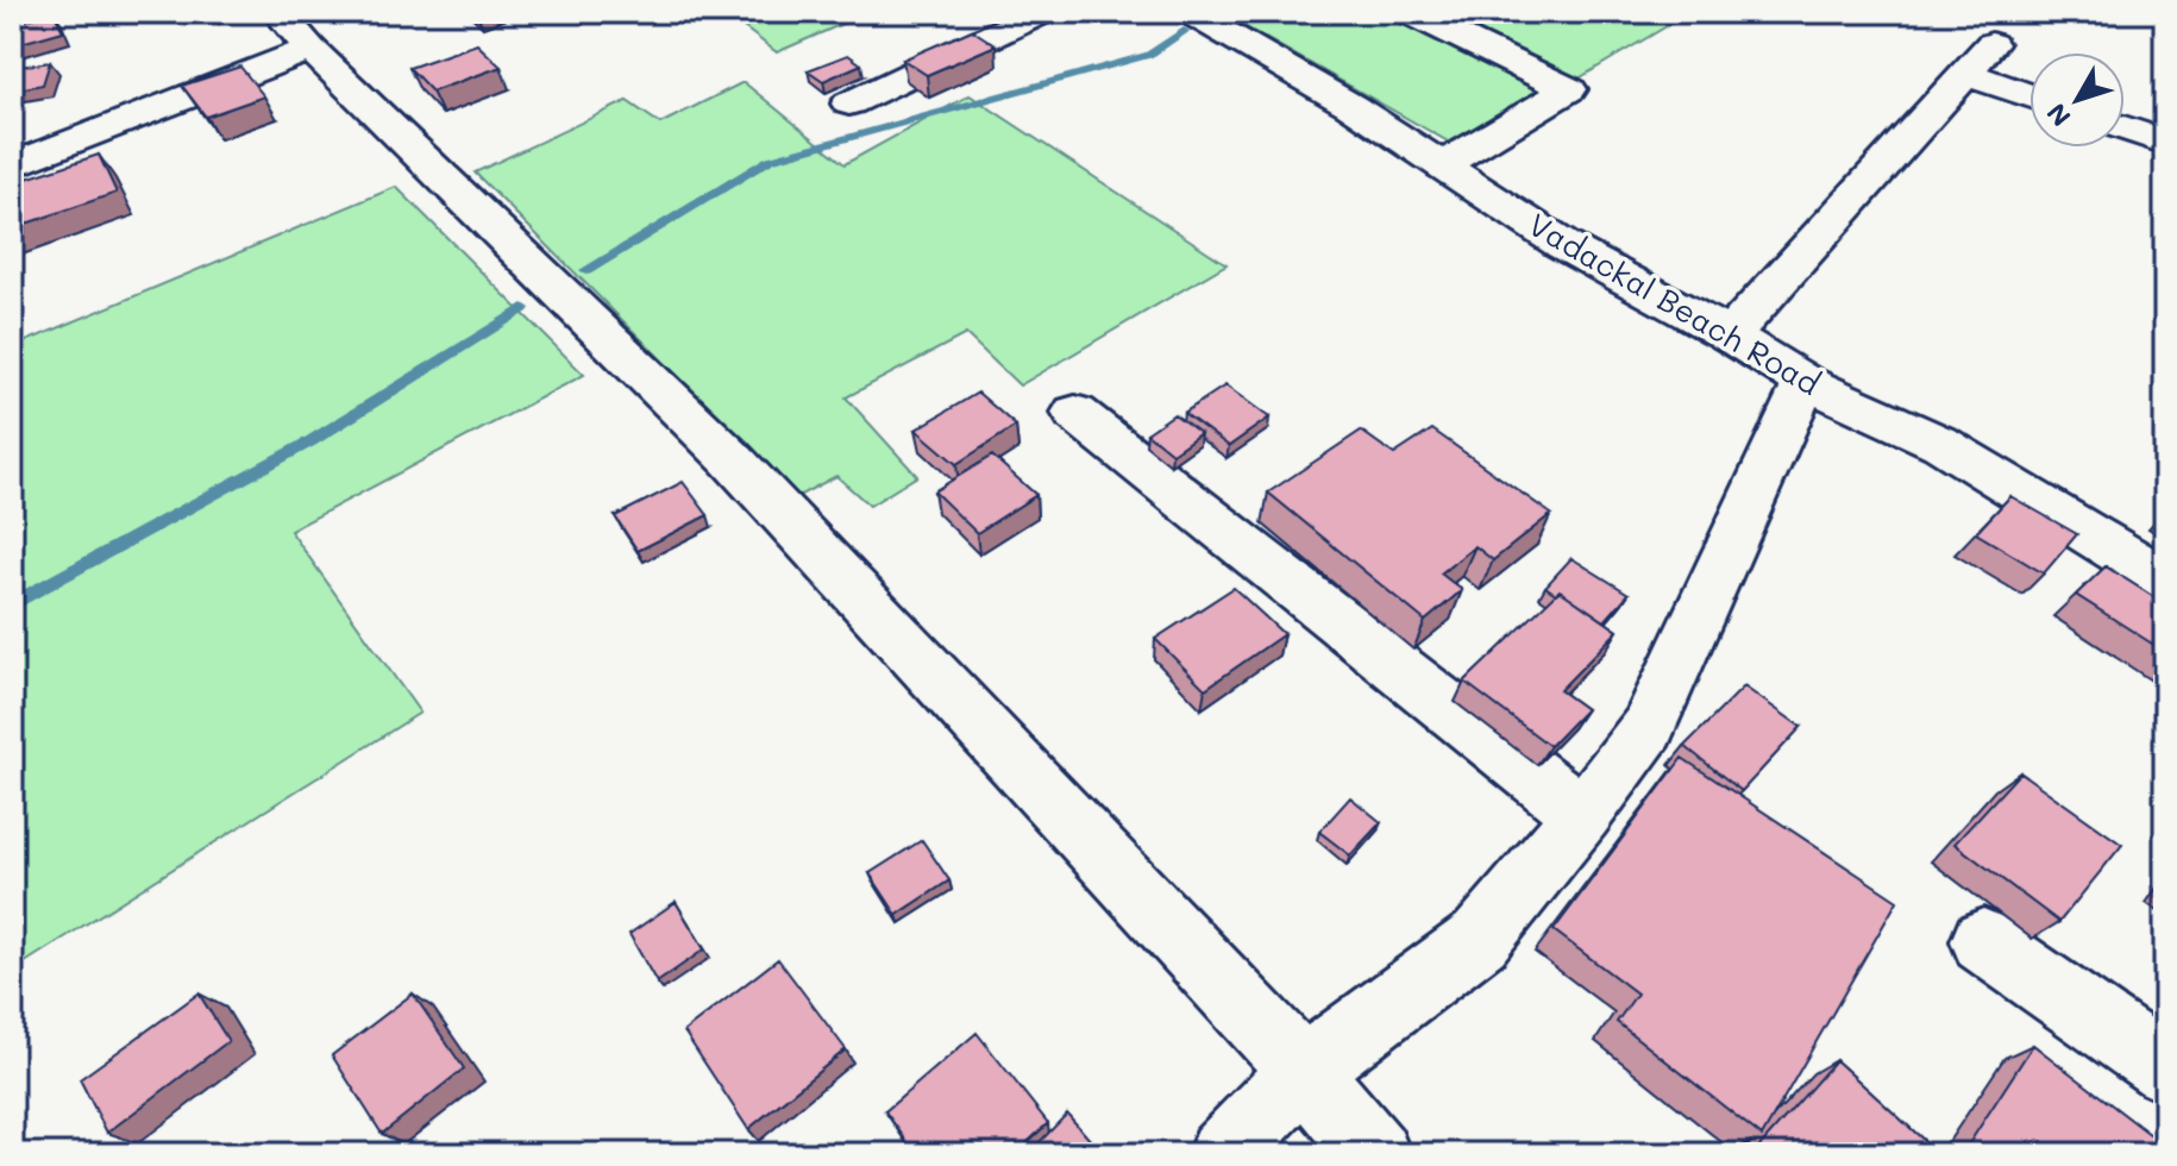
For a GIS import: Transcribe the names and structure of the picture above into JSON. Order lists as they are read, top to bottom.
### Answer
{
  "streets": {
    "street": ["Vadackal Beach Road"]
  },
  "north": "bottom left"
}
